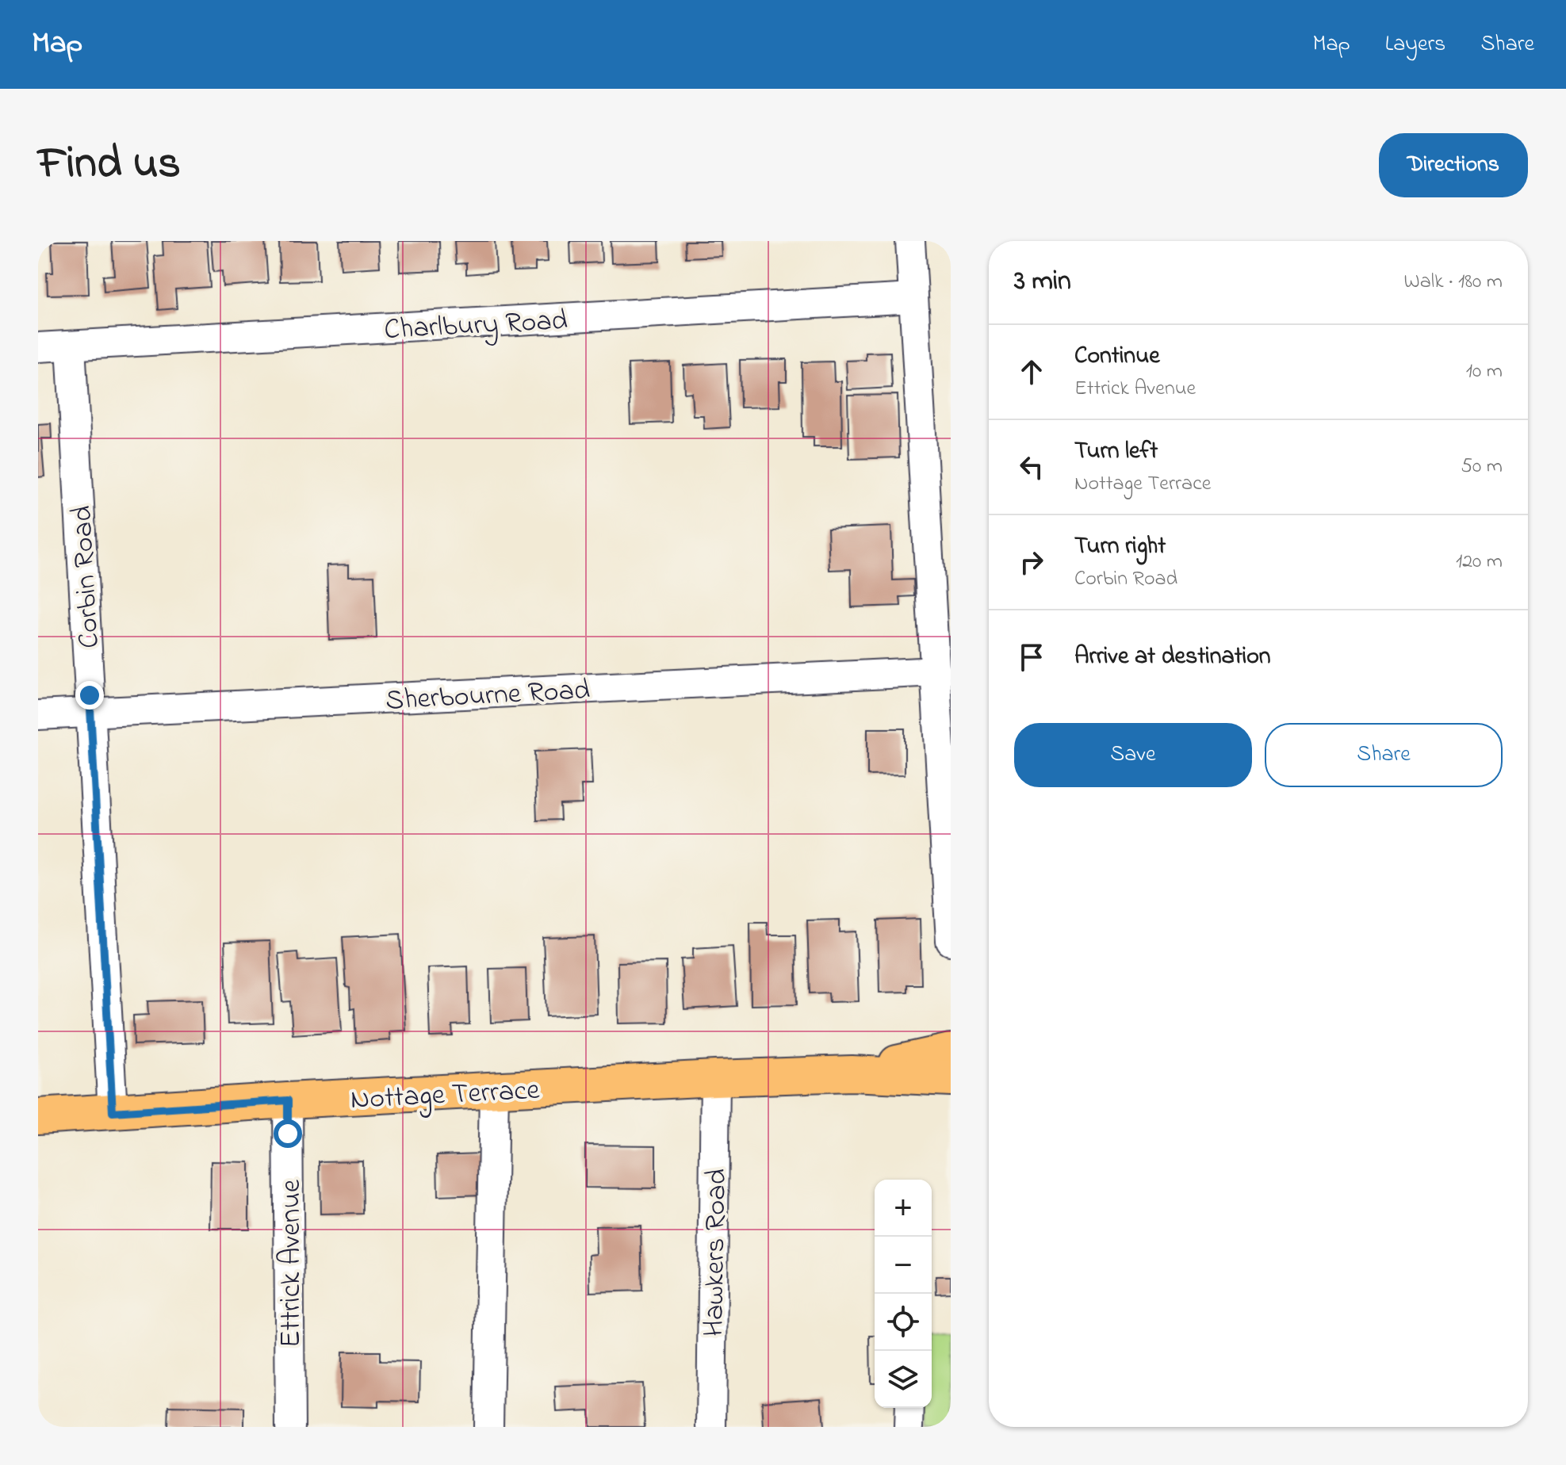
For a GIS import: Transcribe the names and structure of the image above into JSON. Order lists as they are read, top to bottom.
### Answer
{
  "streets": {
    "main road": ["Nottage Terrace"],
    "street": [
      "Charlbury Road",
      "Corbin Road",
      "Sherbourne Road",
      "Hawkers Road",
      "Ettrick Avenue"
    ]
  },
  "crossings": [
    ["Charlbury Road", "Corbin Road"],
    ["Corbin Road", "Sherbourne Road"],
    ["Corbin Road", "Nottage Terrace"],
    ["Nottage Terrace", "Hawkers Road"],
    ["Nottage Terrace", "Ettrick Avenue"]
  ],
  "page": {
    "header": "Map",
    "nav": ["Map", "Layers", "Share"],
    "title": "Find us",
    "buttons": [
      "Directions",
      ["Save", "Share"]
    ],
    "heading": ["3 min", "Walk · 180 m"],
    "list": [
      ["Continue", "Ettrick Avenue", "10 m"],
      ["Turn left", "Nottage Terrace", "50 m"],
      ["Turn right", "Corbin Road", "120 m"],
      "Arrive at destination"
    ],
    "map_buttons": ["+", "−"]
  }
}
